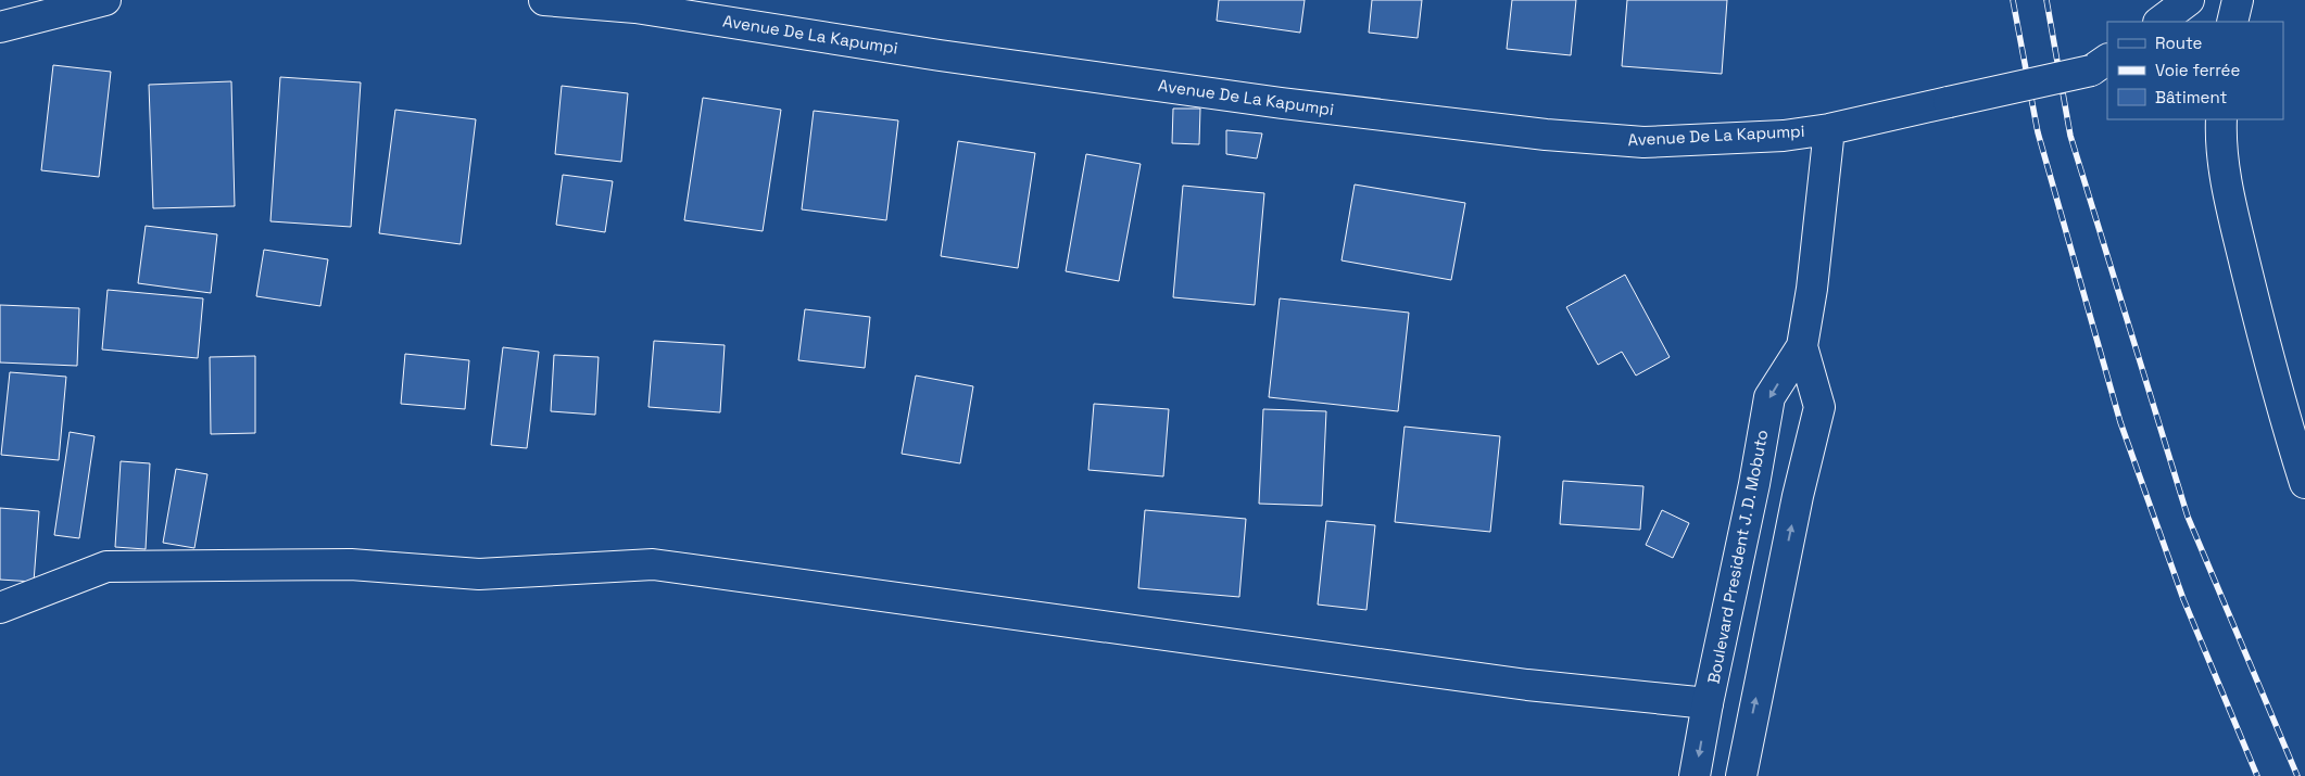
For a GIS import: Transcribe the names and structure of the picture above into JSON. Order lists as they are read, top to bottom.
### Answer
{
  "streets": {
    "street": ["Avenue De La Kapumpi", "Boulevard President J. D. Mobuto"]
  },
  "crossings": [
    ["Avenue De La Kapumpi", "Boulevard President J. D. Mobuto"]
  ],
  "legend": ["Route", "Voie ferrée", "Bâtiment"]
}
